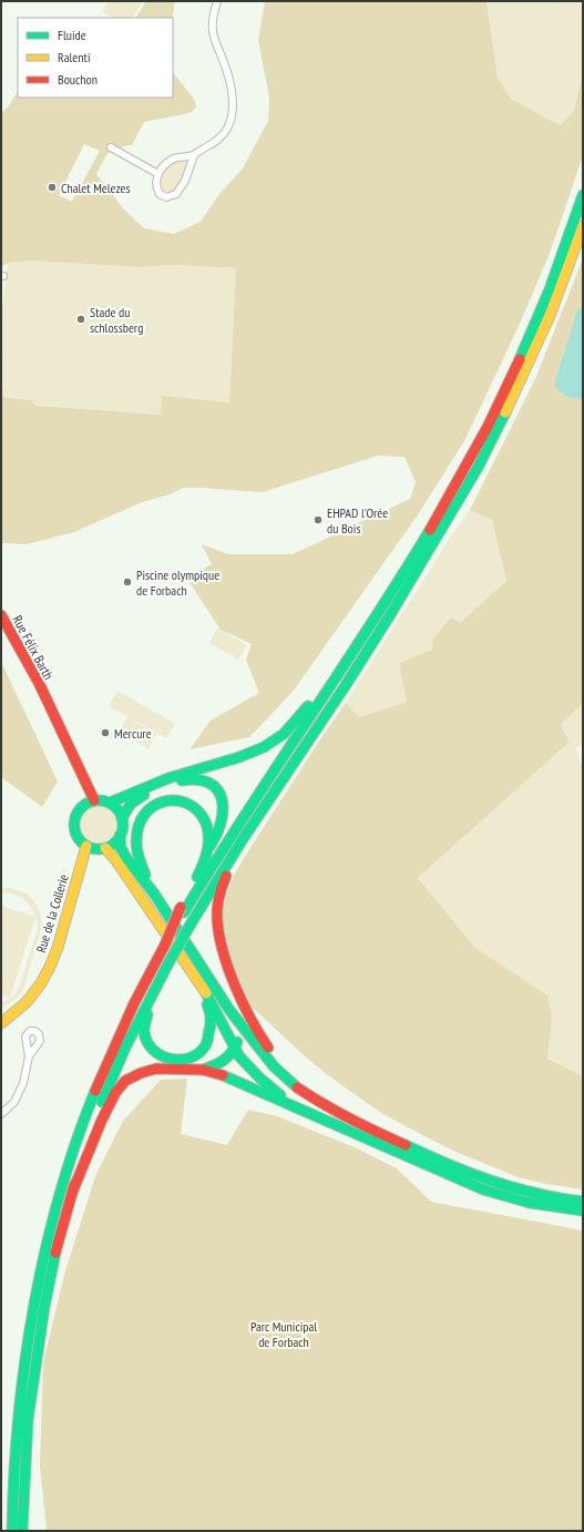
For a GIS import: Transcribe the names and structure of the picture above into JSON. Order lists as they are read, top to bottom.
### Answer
{
  "streets": {
    "main road": ["Rue Félix Barth", "Rue de la Collerie"]
  },
  "crossings": [
    ["Rue Félix Barth", "Rue de la Collerie"]
  ],
  "parks": ["Parc Municipal de Forbach"],
  "places": [
    "Chalet Melezes",
    "Stade du schlossberg",
    "EHPAD l'Orée du Bois",
    "Piscine olympique de Forbach",
    "Mercure"
  ],
  "legend": ["Fluide", "Ralenti", "Bouchon"]
}
